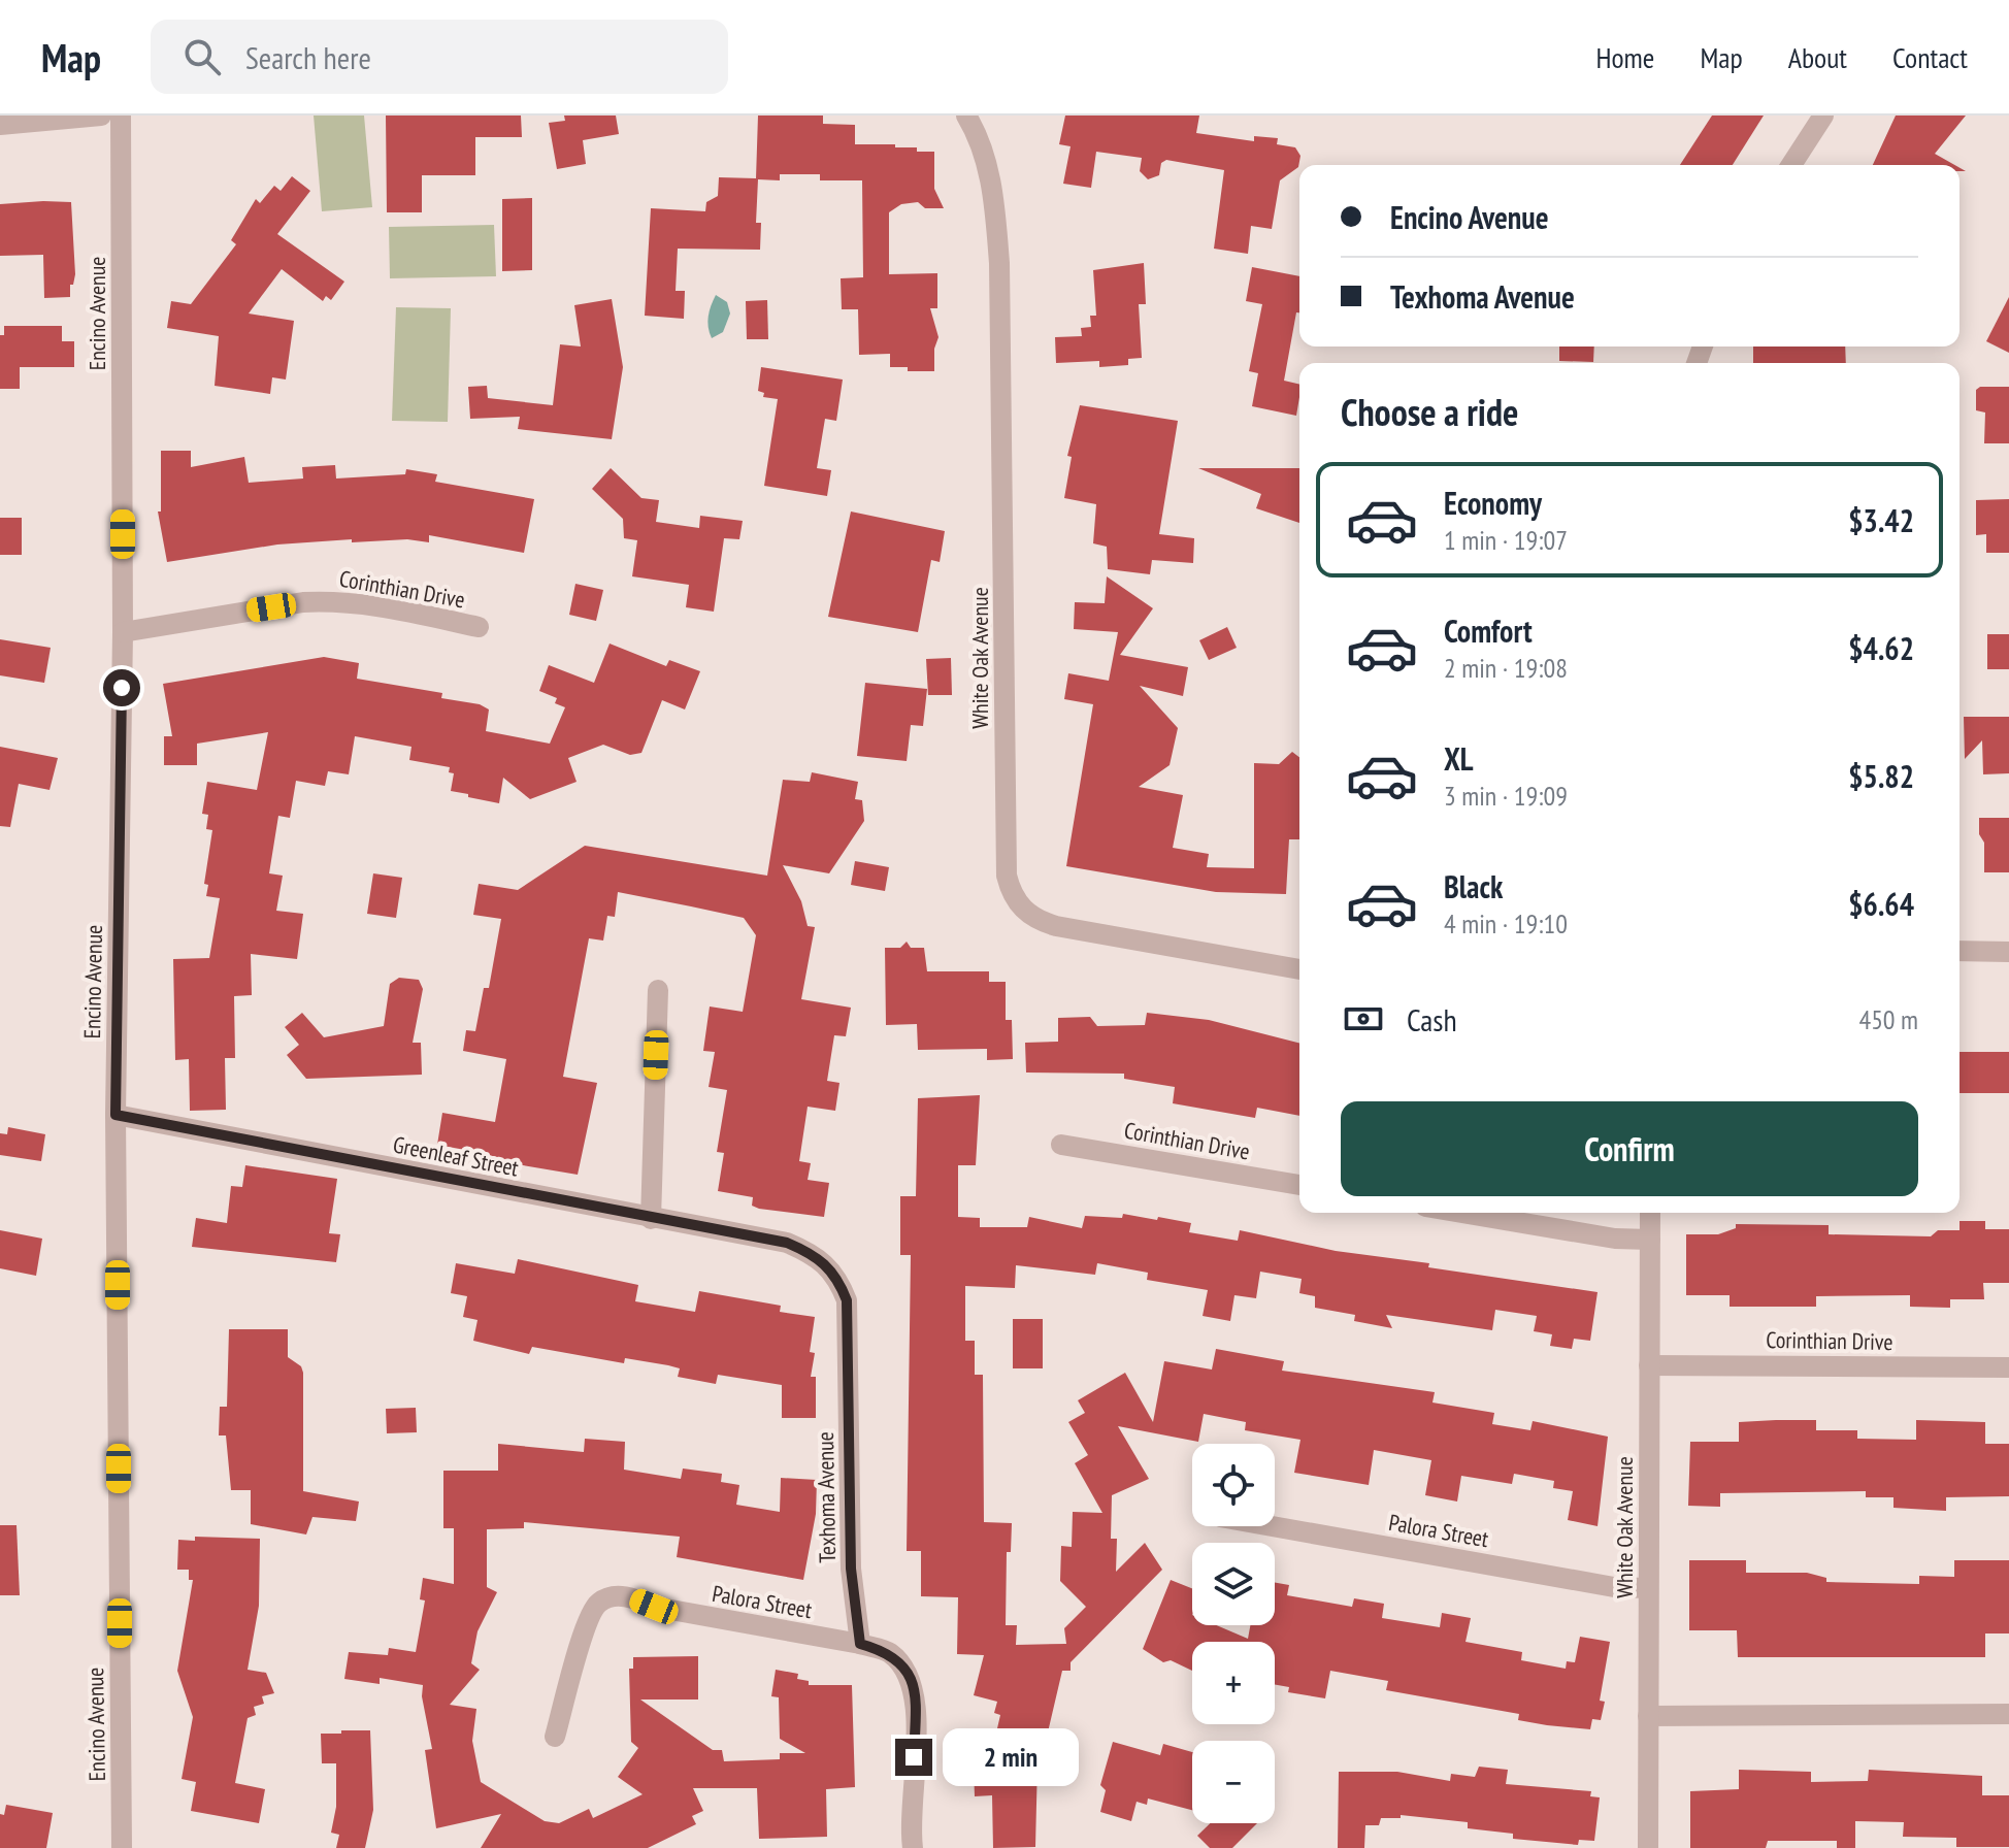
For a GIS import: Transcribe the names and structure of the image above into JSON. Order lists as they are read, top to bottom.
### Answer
{
  "streets": {
    "street": [
      "Encino Avenue",
      "Corinthian Drive",
      "White Oak Avenue",
      "Greenleaf Street",
      "Texhoma Avenue",
      "Palora Street"
    ]
  },
  "crossings": [
    ["Encino Avenue", "Corinthian Drive"],
    ["Encino Avenue", "Greenleaf Street"],
    ["Corinthian Drive", "White Oak Avenue"],
    ["White Oak Avenue", "Palora Street"],
    ["Greenleaf Street", "Texhoma Avenue"],
    ["Texhoma Avenue", "Palora Street"]
  ],
  "page": {
    "header": "Map",
    "search": "Search here",
    "nav": [
      "Home",
      "Map",
      "About",
      "Contact"
    ],
    "banner": ["Encino Avenue", "Texhoma Avenue"],
    "heading": "Choose a ride",
    "list": [
      {
        "name": "Economy",
        "note": "1 min · 19:07",
        "value": "$3.42"
      },
      {
        "name": "Comfort",
        "note": "2 min · 19:08",
        "value": "$4.62"
      },
      {
        "name": "XL",
        "note": "3 min · 19:09",
        "value": "$5.82"
      },
      {
        "name": "Black",
        "note": "4 min · 19:10",
        "value": "$6.64"
      }
    ],
    "pay": ["Cash", "450 m"],
    "buttons": "Confirm",
    "map_buttons": ["+", "−"],
    "bubble": "2 min"
  }
}
